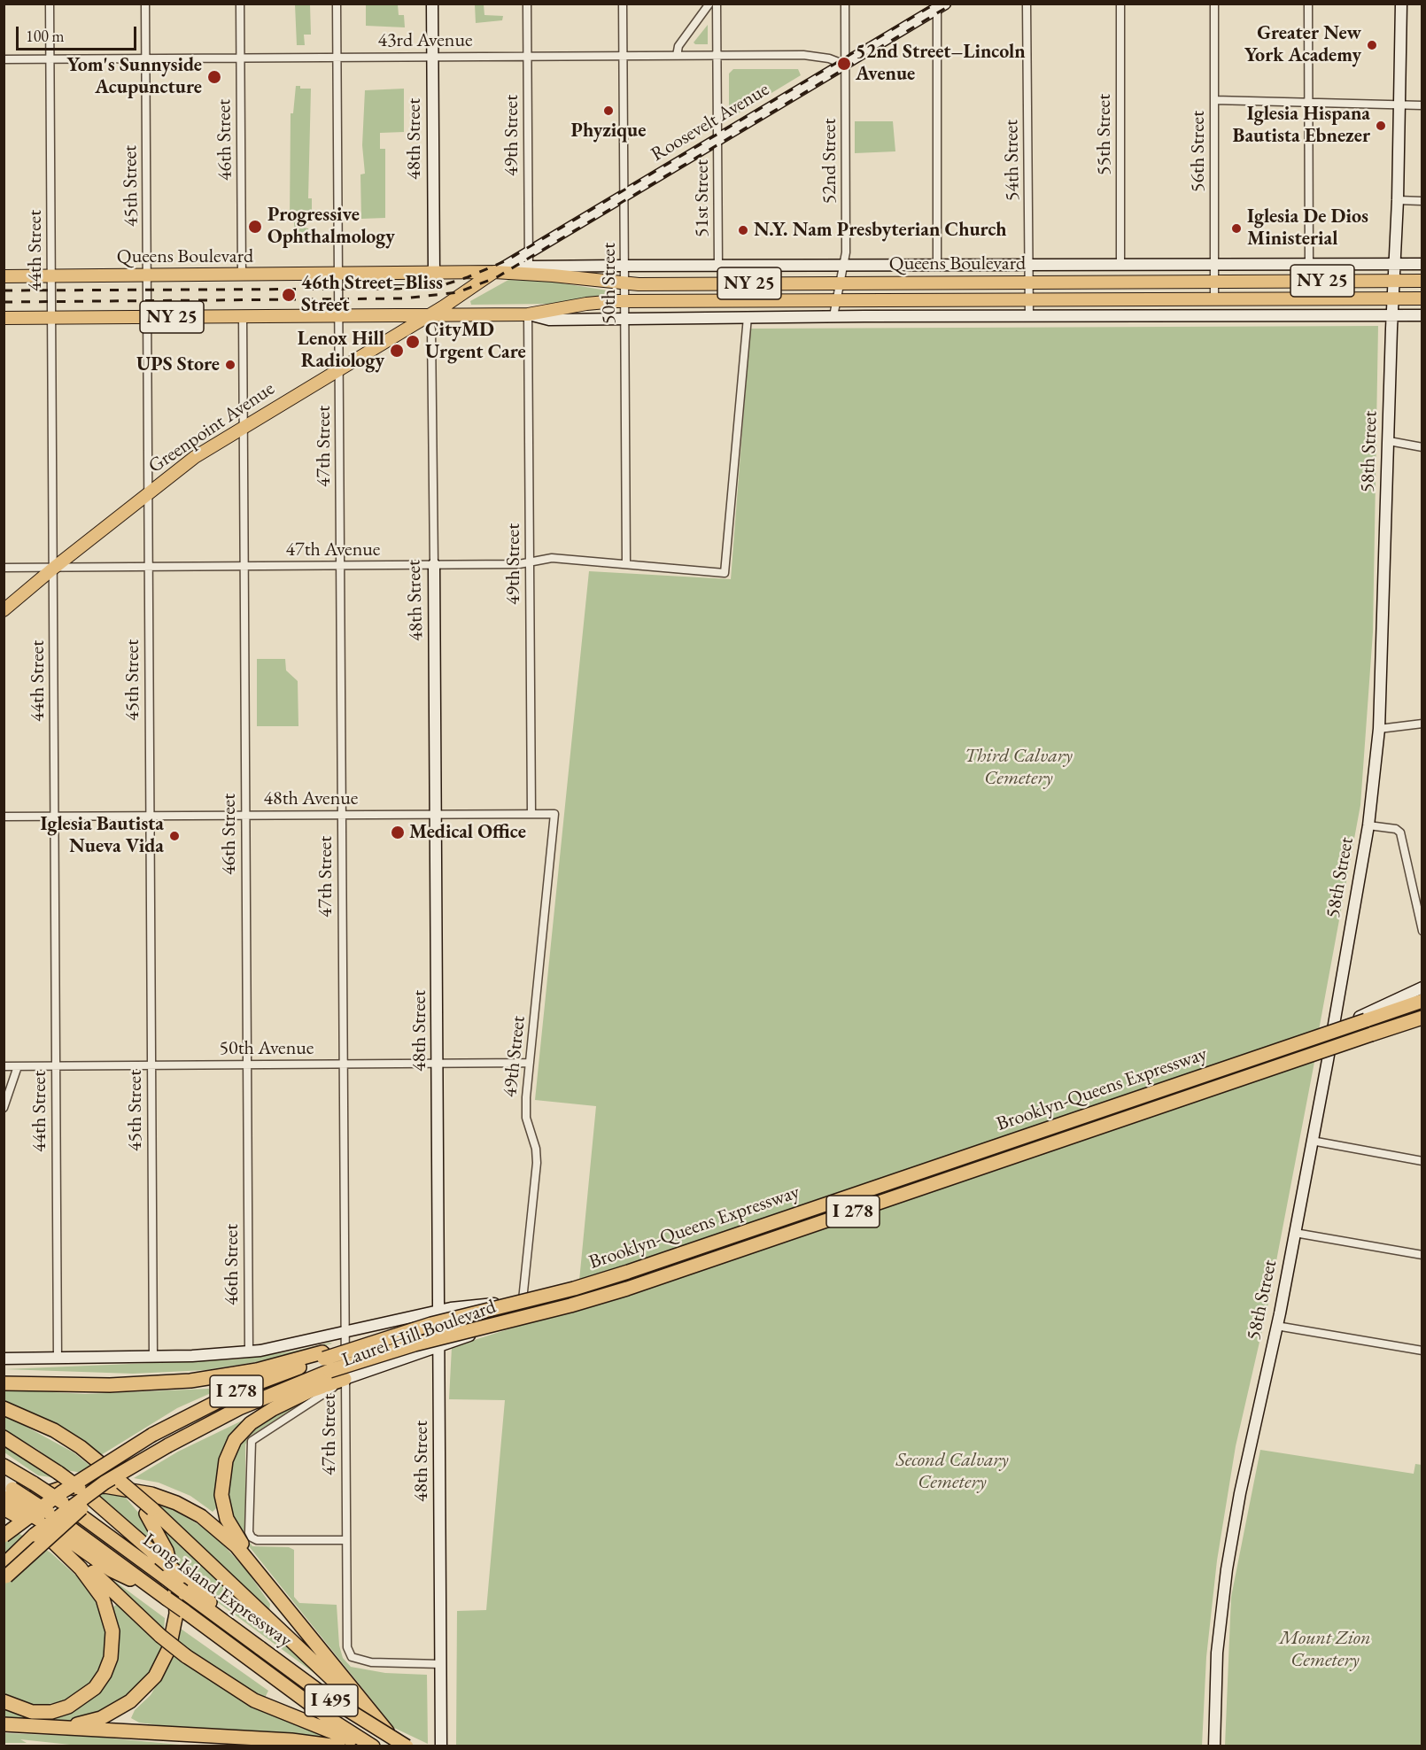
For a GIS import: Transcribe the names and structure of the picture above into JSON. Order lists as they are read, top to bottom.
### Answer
{
  "streets": {
    "highway": [
      "Brooklyn-Queens Expressway",
      "I 278",
      "Long Island Expressway",
      "I 495"
    ],
    "main road": [
      "Roosevelt Avenue",
      "48th Street",
      "Queens Boulevard",
      "NY 25",
      "Greenpoint Avenue",
      "58th Street",
      "Laurel Hill Boulevard"
    ],
    "street": [
      "43rd Avenue",
      "55th Street",
      "49th Street",
      "46th Street",
      "56th Street",
      "54th Street",
      "52nd Street",
      "45th Street",
      "51st Street",
      "44th Street",
      "50th Street",
      "47th Street",
      "47th Avenue",
      "48th Avenue",
      "50th Avenue"
    ]
  },
  "crossings": [
    ["43rd Avenue", "Roosevelt Avenue"],
    ["43rd Avenue", "49th Street"],
    ["43rd Avenue", "48th Street"],
    ["43rd Avenue", "46th Street"],
    ["43rd Avenue", "52nd Street"],
    ["43rd Avenue", "45th Street"],
    ["43rd Avenue", "51st Street"],
    ["43rd Avenue", "44th Street"],
    ["43rd Avenue", "50th Street"],
    ["43rd Avenue", "47th Street"],
    ["Roosevelt Avenue", "49th Street"],
    ["Roosevelt Avenue", "52nd Street"],
    ["Roosevelt Avenue", "51st Street"],
    ["Roosevelt Avenue", "Queens Boulevard"],
    ["Roosevelt Avenue", "50th Street"],
    ["Roosevelt Avenue", "Greenpoint Avenue"],
    ["55th Street", "Queens Boulevard"],
    ["49th Street", "Queens Boulevard"],
    ["49th Street", "47th Avenue"],
    ["49th Street", "48th Avenue"],
    ["49th Street", "50th Avenue"],
    ["49th Street", "Laurel Hill Boulevard"],
    ["48th Street", "Queens Boulevard"],
    ["48th Street", "Greenpoint Avenue"],
    ["48th Street", "47th Street"],
    ["48th Street", "47th Avenue"],
    ["48th Street", "48th Avenue"],
    ["48th Street", "50th Avenue"],
    ["48th Street", "Laurel Hill Boulevard"],
    ["46th Street", "Queens Boulevard"],
    ["46th Street", "Greenpoint Avenue"],
    ["46th Street", "47th Avenue"],
    ["46th Street", "48th Avenue"],
    ["46th Street", "50th Avenue"],
    ["56th Street", "Queens Boulevard"],
    ["54th Street", "Queens Boulevard"],
    ["52nd Street", "Queens Boulevard"],
    ["45th Street", "Queens Boulevard"],
    ["45th Street", "Greenpoint Avenue"],
    ["45th Street", "47th Avenue"],
    ["45th Street", "48th Avenue"],
    ["45th Street", "50th Avenue"],
    ["51st Street", "Queens Boulevard"],
    ["44th Street", "Queens Boulevard"],
    ["44th Street", "Greenpoint Avenue"],
    ["44th Street", "47th Avenue"],
    ["44th Street", "48th Avenue"],
    ["44th Street", "50th Avenue"],
    ["Queens Boulevard", "50th Street"],
    ["Queens Boulevard", "Greenpoint Avenue"],
    ["Queens Boulevard", "47th Street"],
    ["Queens Boulevard", "58th Street"],
    ["Queens Boulevard", "47th Avenue"],
    ["50th Street", "47th Avenue"],
    ["Greenpoint Avenue", "47th Street"],
    ["Greenpoint Avenue", "47th Avenue"],
    ["47th Street", "47th Avenue"],
    ["47th Street", "48th Avenue"],
    ["47th Street", "50th Avenue"],
    ["47th Street", "Laurel Hill Boulevard"],
    ["58th Street", "Laurel Hill Boulevard"]
  ],
  "parks": ["Third Calvary Cemetery", "Second Calvary Cemetery", "Mount Zion Cemetery"],
  "places": [
    "Greater New York Academy",
    "52nd Street–Lincoln Avenue",
    "Yom's Sunnyside Acupuncture",
    "Phyzique",
    "Iglesia Hispana Bautista Ebnezer",
    "Progressive Ophthalmology",
    "Iglesia De Dios Ministerial",
    "N.Y. Nam Presbyterian Church",
    "46th Street–Bliss Street",
    "CityMD Urgent Care",
    "Lenox Hill Radiology",
    "UPS Store",
    "Medical Office",
    "Iglesia Bautista Nueva Vida"
  ],
  "scale_bar": "100 m"
}
